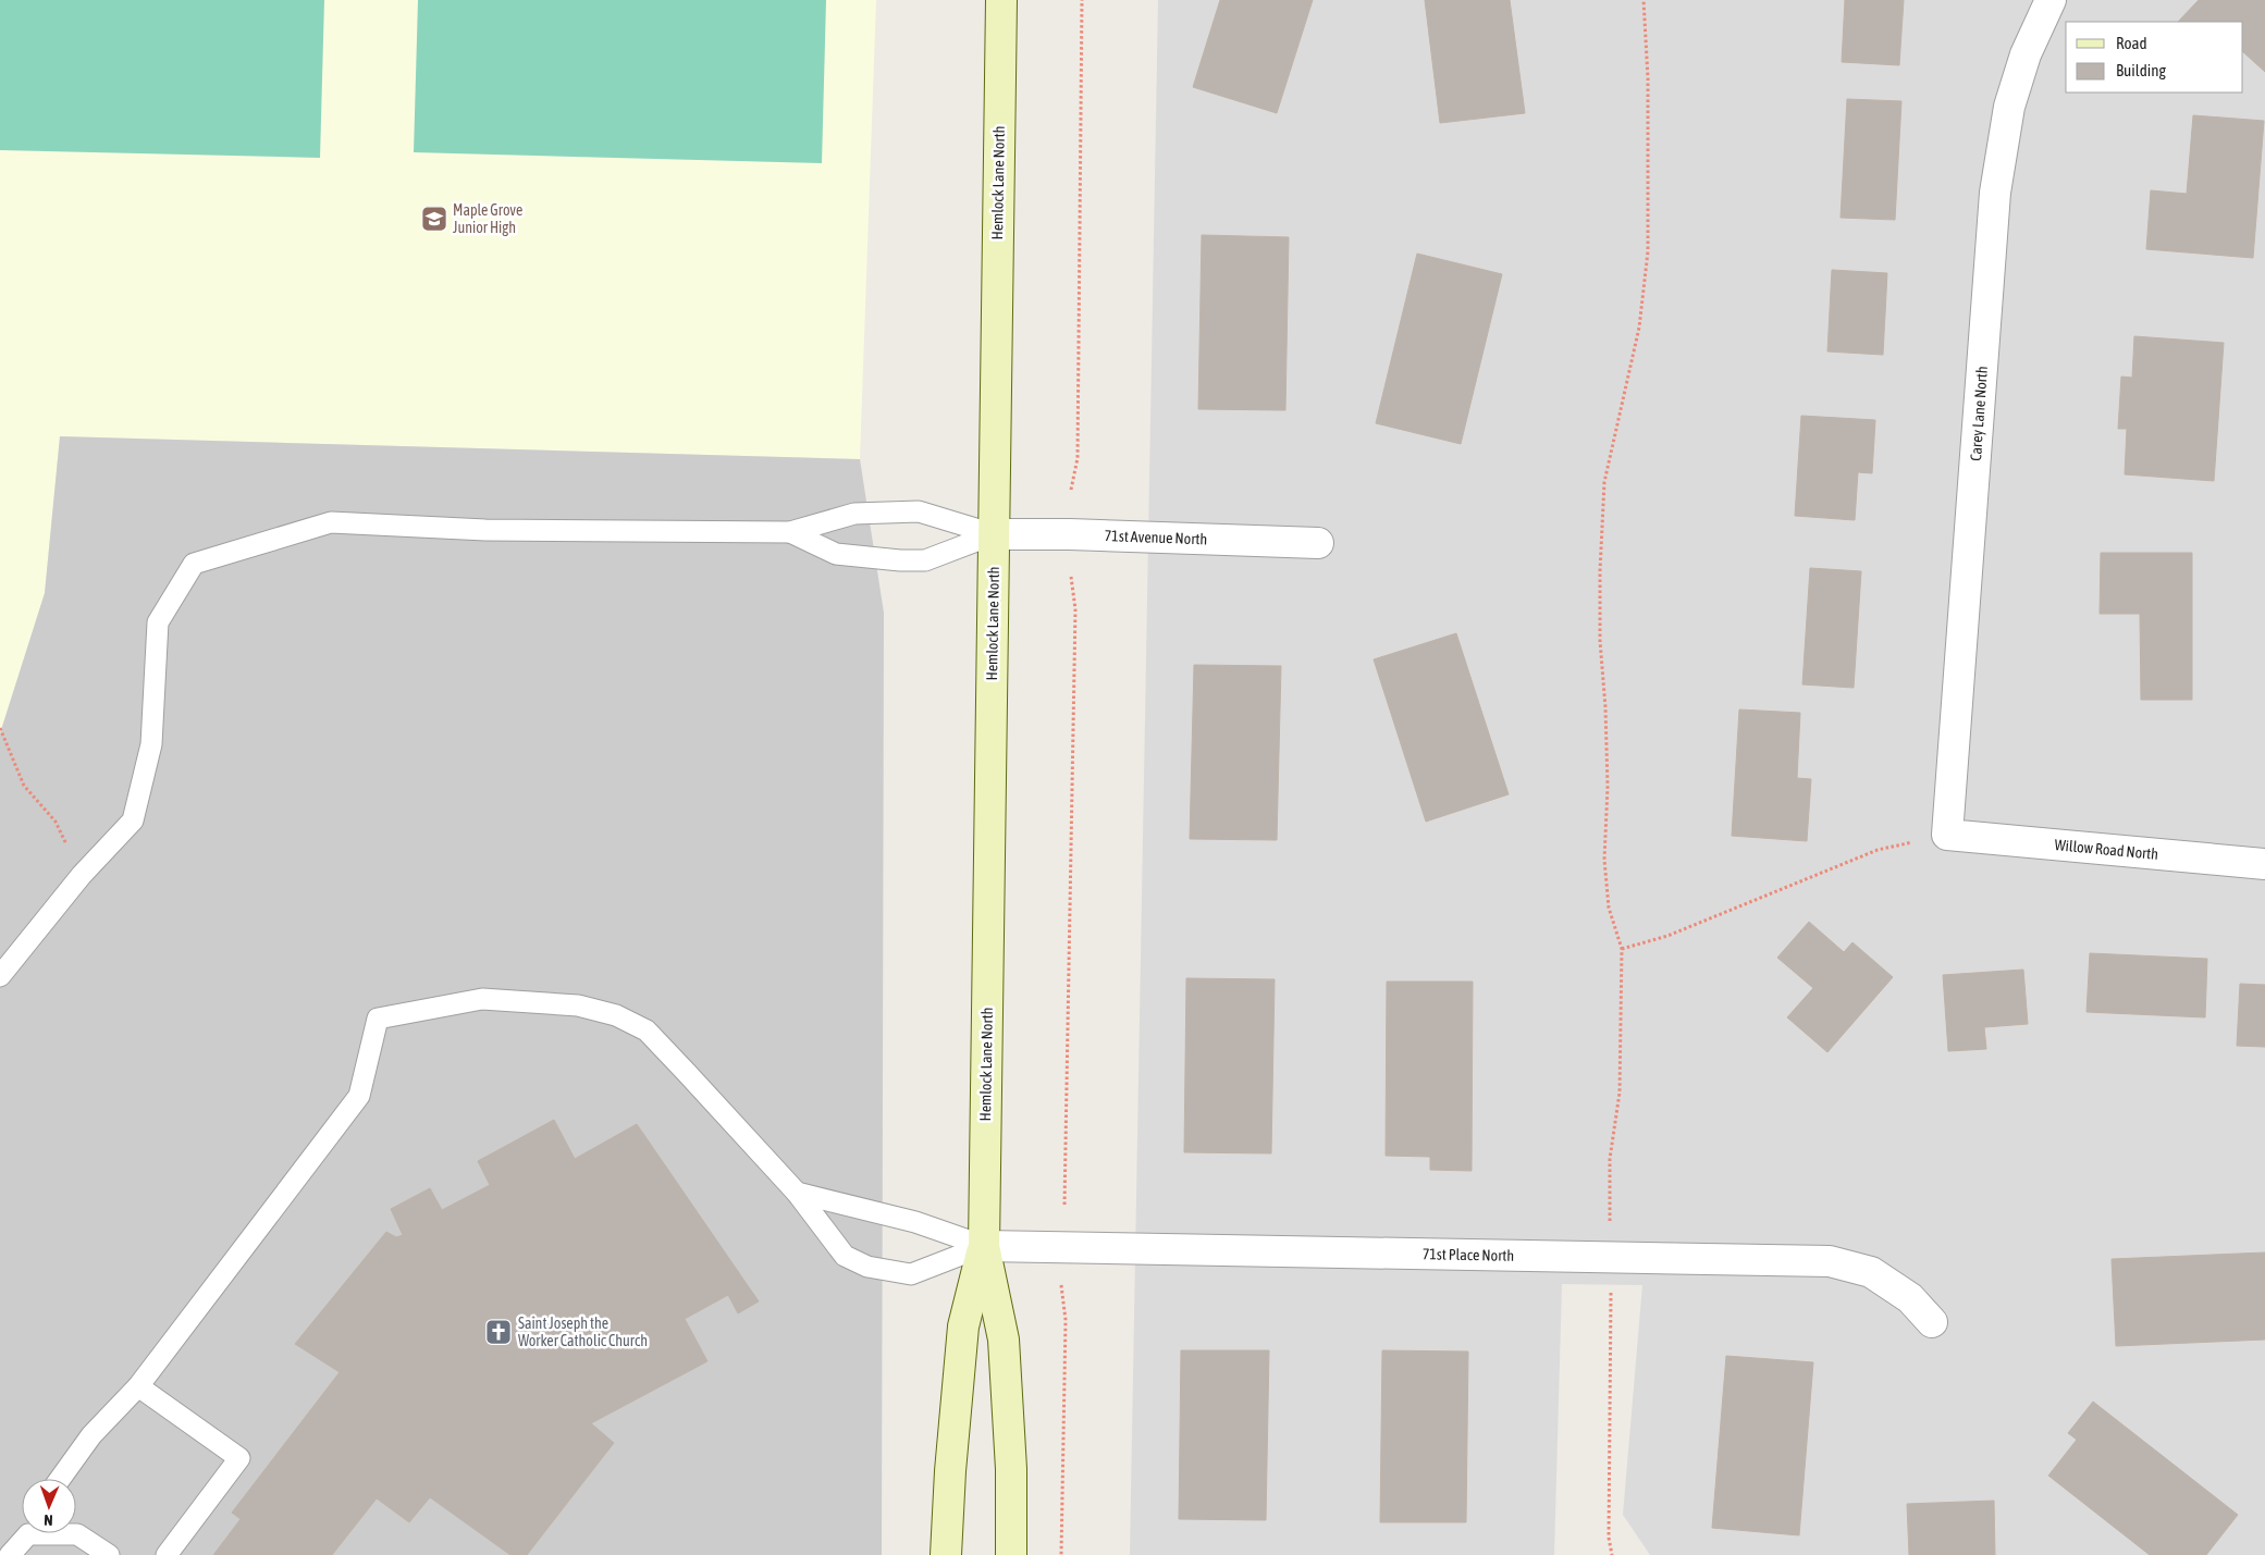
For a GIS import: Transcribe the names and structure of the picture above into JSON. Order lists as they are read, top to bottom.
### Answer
{
  "streets": {
    "main road": ["Hemlock Lane North"],
    "street": [
      "Carey Lane North",
      "71st Avenue North",
      "Willow Road North",
      "71st Place North"
    ]
  },
  "crossings": [
    ["Hemlock Lane North", "71st Avenue North"],
    ["Hemlock Lane North", "71st Place North"],
    ["Carey Lane North", "Willow Road North"]
  ],
  "places": {
    "school or university": ["Maple Grove Junior High"],
    "church": ["Saint Joseph the Worker Catholic Church"]
  },
  "legend": ["Road", "Building"],
  "north": "bottom"
}
